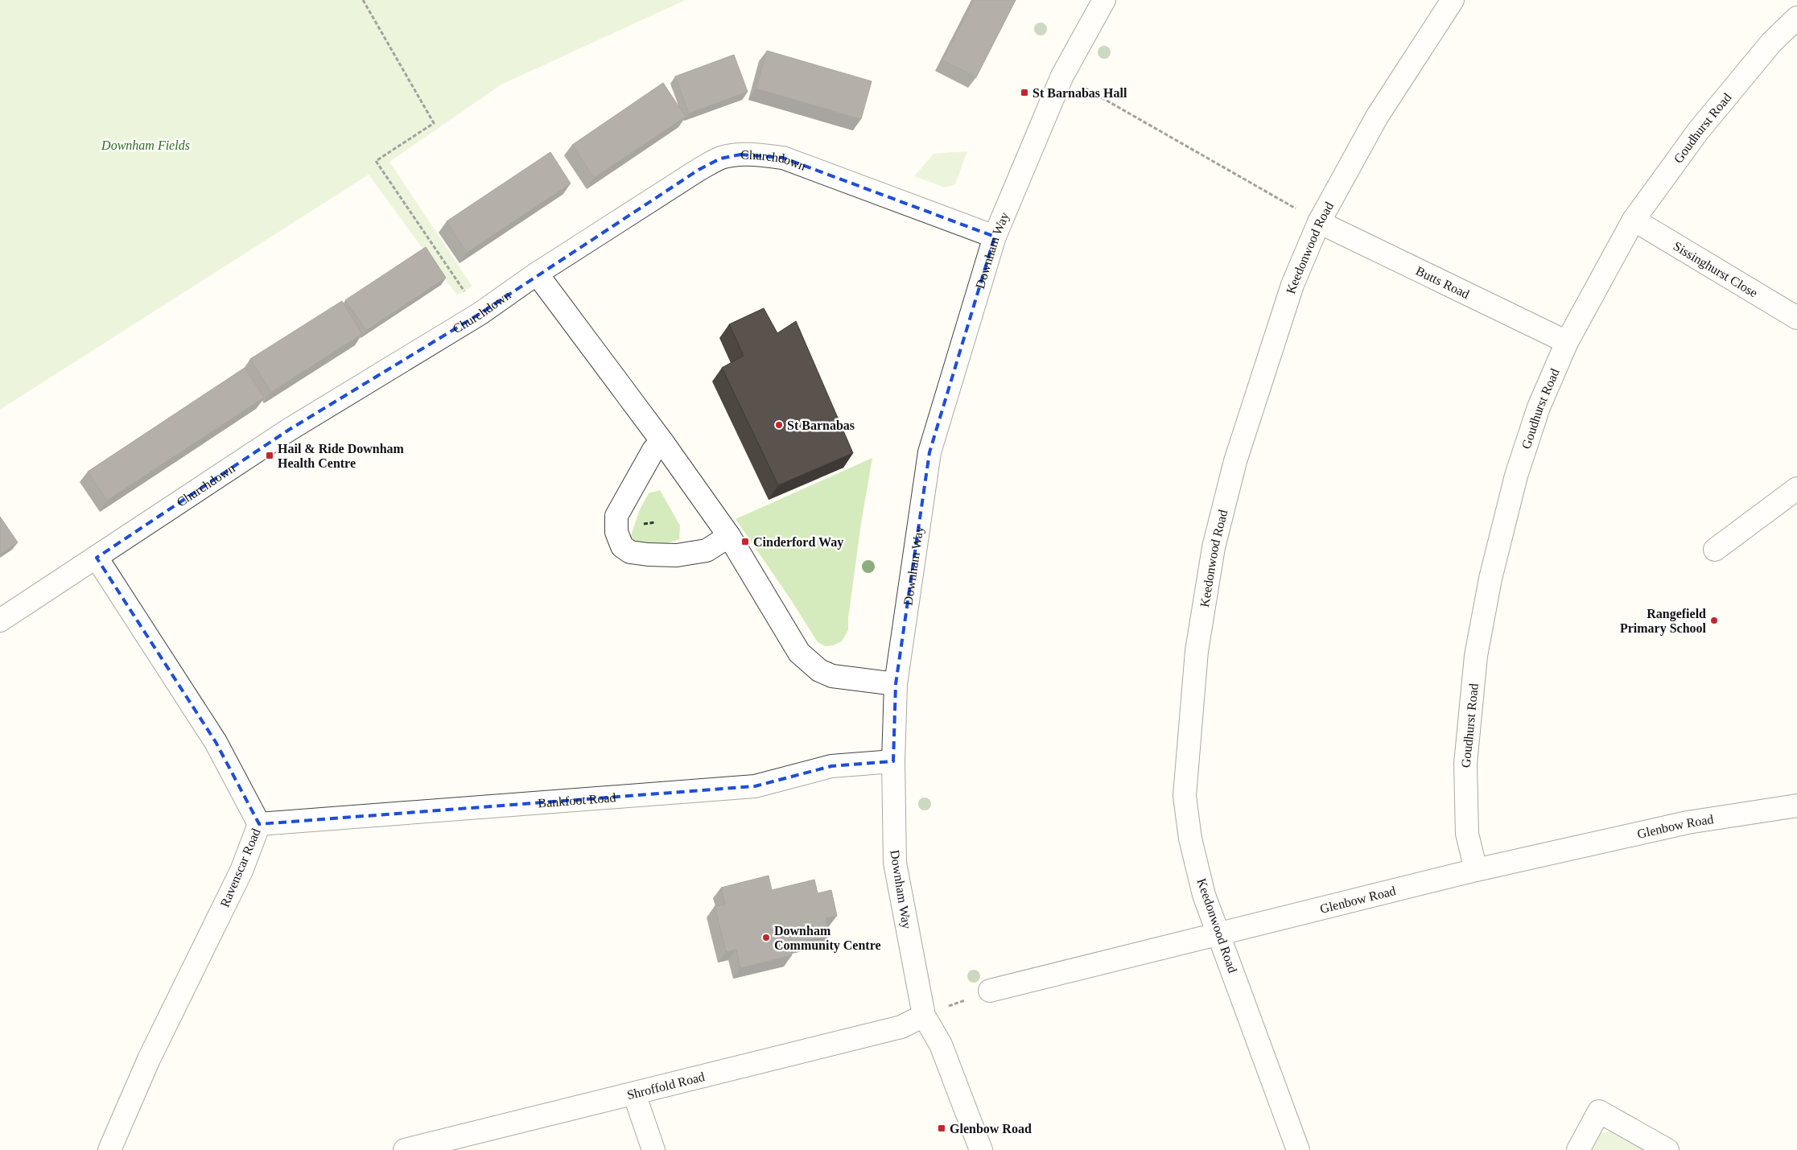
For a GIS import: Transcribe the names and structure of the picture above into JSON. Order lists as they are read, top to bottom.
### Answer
{
  "streets": {
    "street": [
      "Goudhurst Road",
      "Churchdown",
      "Keedonwood Road",
      "Downham Way",
      "Sissinghurst Close",
      "Butts Road",
      "Bankfoot Road",
      "Glenbow Road",
      "Ravenscar Road",
      "Shroffold Road"
    ]
  },
  "crossings": [
    ["Goudhurst Road", "Sissinghurst Close"],
    ["Goudhurst Road", "Butts Road"],
    ["Goudhurst Road", "Glenbow Road"],
    ["Churchdown", "Downham Way"],
    ["Churchdown", "Ravenscar Road"],
    ["Keedonwood Road", "Butts Road"],
    ["Keedonwood Road", "Glenbow Road"],
    ["Downham Way", "Bankfoot Road"],
    ["Downham Way", "Shroffold Road"],
    ["Bankfoot Road", "Ravenscar Road"]
  ],
  "parks": ["Downham Fields"],
  "places": {
    "transit": [
      "St Barnabas Hall",
      "Hail & Ride Downham Health Centre",
      "Cinderford Way",
      "Glenbow Road"
    ],
    "other": ["St Barnabas", "Rangefield Primary School", "Downham Community Centre"]
  }
}
